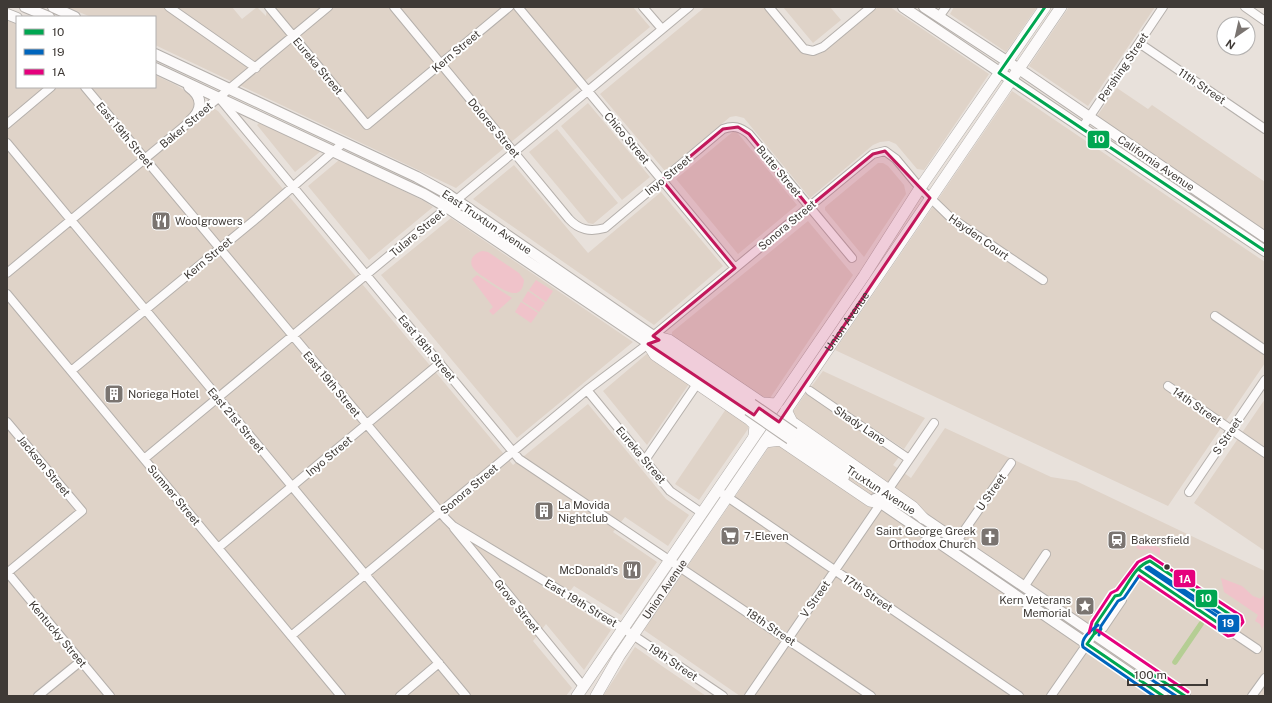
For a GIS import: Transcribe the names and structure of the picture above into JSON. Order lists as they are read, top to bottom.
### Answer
{
  "streets": {
    "highway": ["Union Avenue"],
    "main road": ["California Avenue", "East Truxtun Avenue", "Truxtun Avenue"],
    "street": [
      "Kern Street",
      "Eureka Street",
      "Pershing Street",
      "11th Street",
      "Baker Street",
      "Dolores Street",
      "East 19th Street",
      "Chico Street",
      "Butte Street",
      "Inyo Street",
      "Sonora Street",
      "Tulare Street",
      "Hayden Court",
      "East 18th Street",
      "14th Street",
      "East 21st Street",
      "Shady Lane",
      "S Street",
      "Jackson Street",
      "U Street",
      "Sumner Street",
      "17th Street",
      "V Street",
      "Grove Street",
      "18th Street",
      "Kentucky Street",
      "19th Street"
    ]
  },
  "crossings": [
    ["Kern Street", "Eureka Street"],
    ["Kern Street", "Dolores Street"],
    ["Kern Street", "East 19th Street"],
    ["Kern Street", "East Truxtun Avenue"],
    ["Kern Street", "East 18th Street"],
    ["Kern Street", "East 21st Street"],
    ["Kern Street", "Sumner Street"],
    ["Eureka Street", "Baker Street"],
    ["Eureka Street", "Sonora Street"],
    ["Eureka Street", "Union Avenue"],
    ["Pershing Street", "11th Street"],
    ["Pershing Street", "California Avenue"],
    ["Baker Street", "East 19th Street"],
    ["Baker Street", "East Truxtun Avenue"],
    ["Baker Street", "East 18th Street"],
    ["Baker Street", "East 21st Street"],
    ["Dolores Street", "Inyo Street"],
    ["Dolores Street", "Tulare Street"],
    ["East 19th Street", "Inyo Street"],
    ["East 19th Street", "Sonora Street"],
    ["East 19th Street", "Tulare Street"],
    ["East 19th Street", "Union Avenue"],
    ["East 19th Street", "Grove Street"],
    ["East 19th Street", "19th Street"],
    ["Chico Street", "Inyo Street"],
    ["Chico Street", "Sonora Street"],
    ["Chico Street", "Tulare Street"],
    ["California Avenue", "Union Avenue"],
    ["Butte Street", "Inyo Street"],
    ["Butte Street", "Sonora Street"],
    ["Inyo Street", "East 18th Street"],
    ["Inyo Street", "East 21st Street"],
    ["Inyo Street", "Sumner Street"],
    ["East Truxtun Avenue", "Sonora Street"],
    ["East Truxtun Avenue", "Tulare Street"],
    ["East Truxtun Avenue", "East 18th Street"],
    ["Sonora Street", "Hayden Court"],
    ["Sonora Street", "Union Avenue"],
    ["Sonora Street", "East 18th Street"],
    ["Sonora Street", "East 21st Street"],
    ["Sonora Street", "Sumner Street"],
    ["Tulare Street", "East 18th Street"],
    ["Tulare Street", "East 21st Street"],
    ["Tulare Street", "Sumner Street"],
    ["Hayden Court", "Union Avenue"],
    ["Union Avenue", "East 18th Street"],
    ["Union Avenue", "17th Street"],
    ["Union Avenue", "Grove Street"],
    ["Union Avenue", "18th Street"],
    ["Union Avenue", "19th Street"],
    ["East 18th Street", "18th Street"],
    ["14th Street", "S Street"],
    ["Shady Lane", "V Street"],
    ["Jackson Street", "Kentucky Street"],
    ["Truxtun Avenue", "U Street"],
    ["Truxtun Avenue", "V Street"],
    ["17th Street", "V Street"],
    ["V Street", "18th Street"]
  ],
  "places": {
    "restaurant": ["Woolgrowers", "McDonald's"],
    "building": ["Noriega Hotel", "La Movida Nightclub"],
    "supermarket": ["7-Eleven"],
    "church": ["Saint George Greek Orthodox Church"],
    "station": ["Bakersfield"],
    "place": ["Kern Veterans Memorial"]
  },
  "lines": ["transit line 10", "transit line 1A", "transit line 19"],
  "legend": ["10", "19", "1A"],
  "scale_bar": "100 m",
  "north": "bottom left"
}
